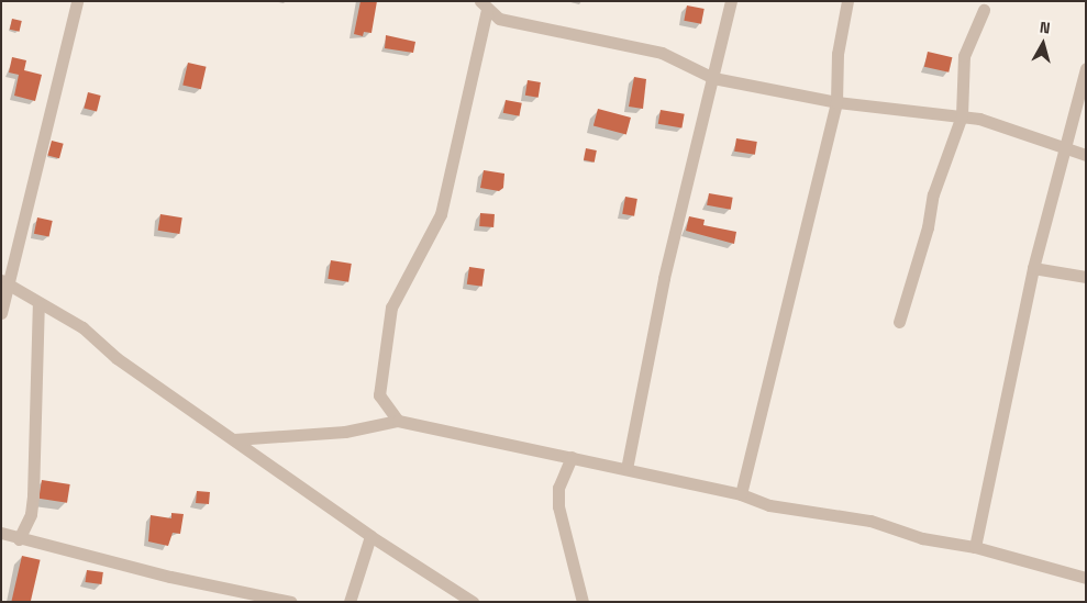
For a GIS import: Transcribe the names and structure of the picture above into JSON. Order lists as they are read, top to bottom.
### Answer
{
  "north": "top"
}
